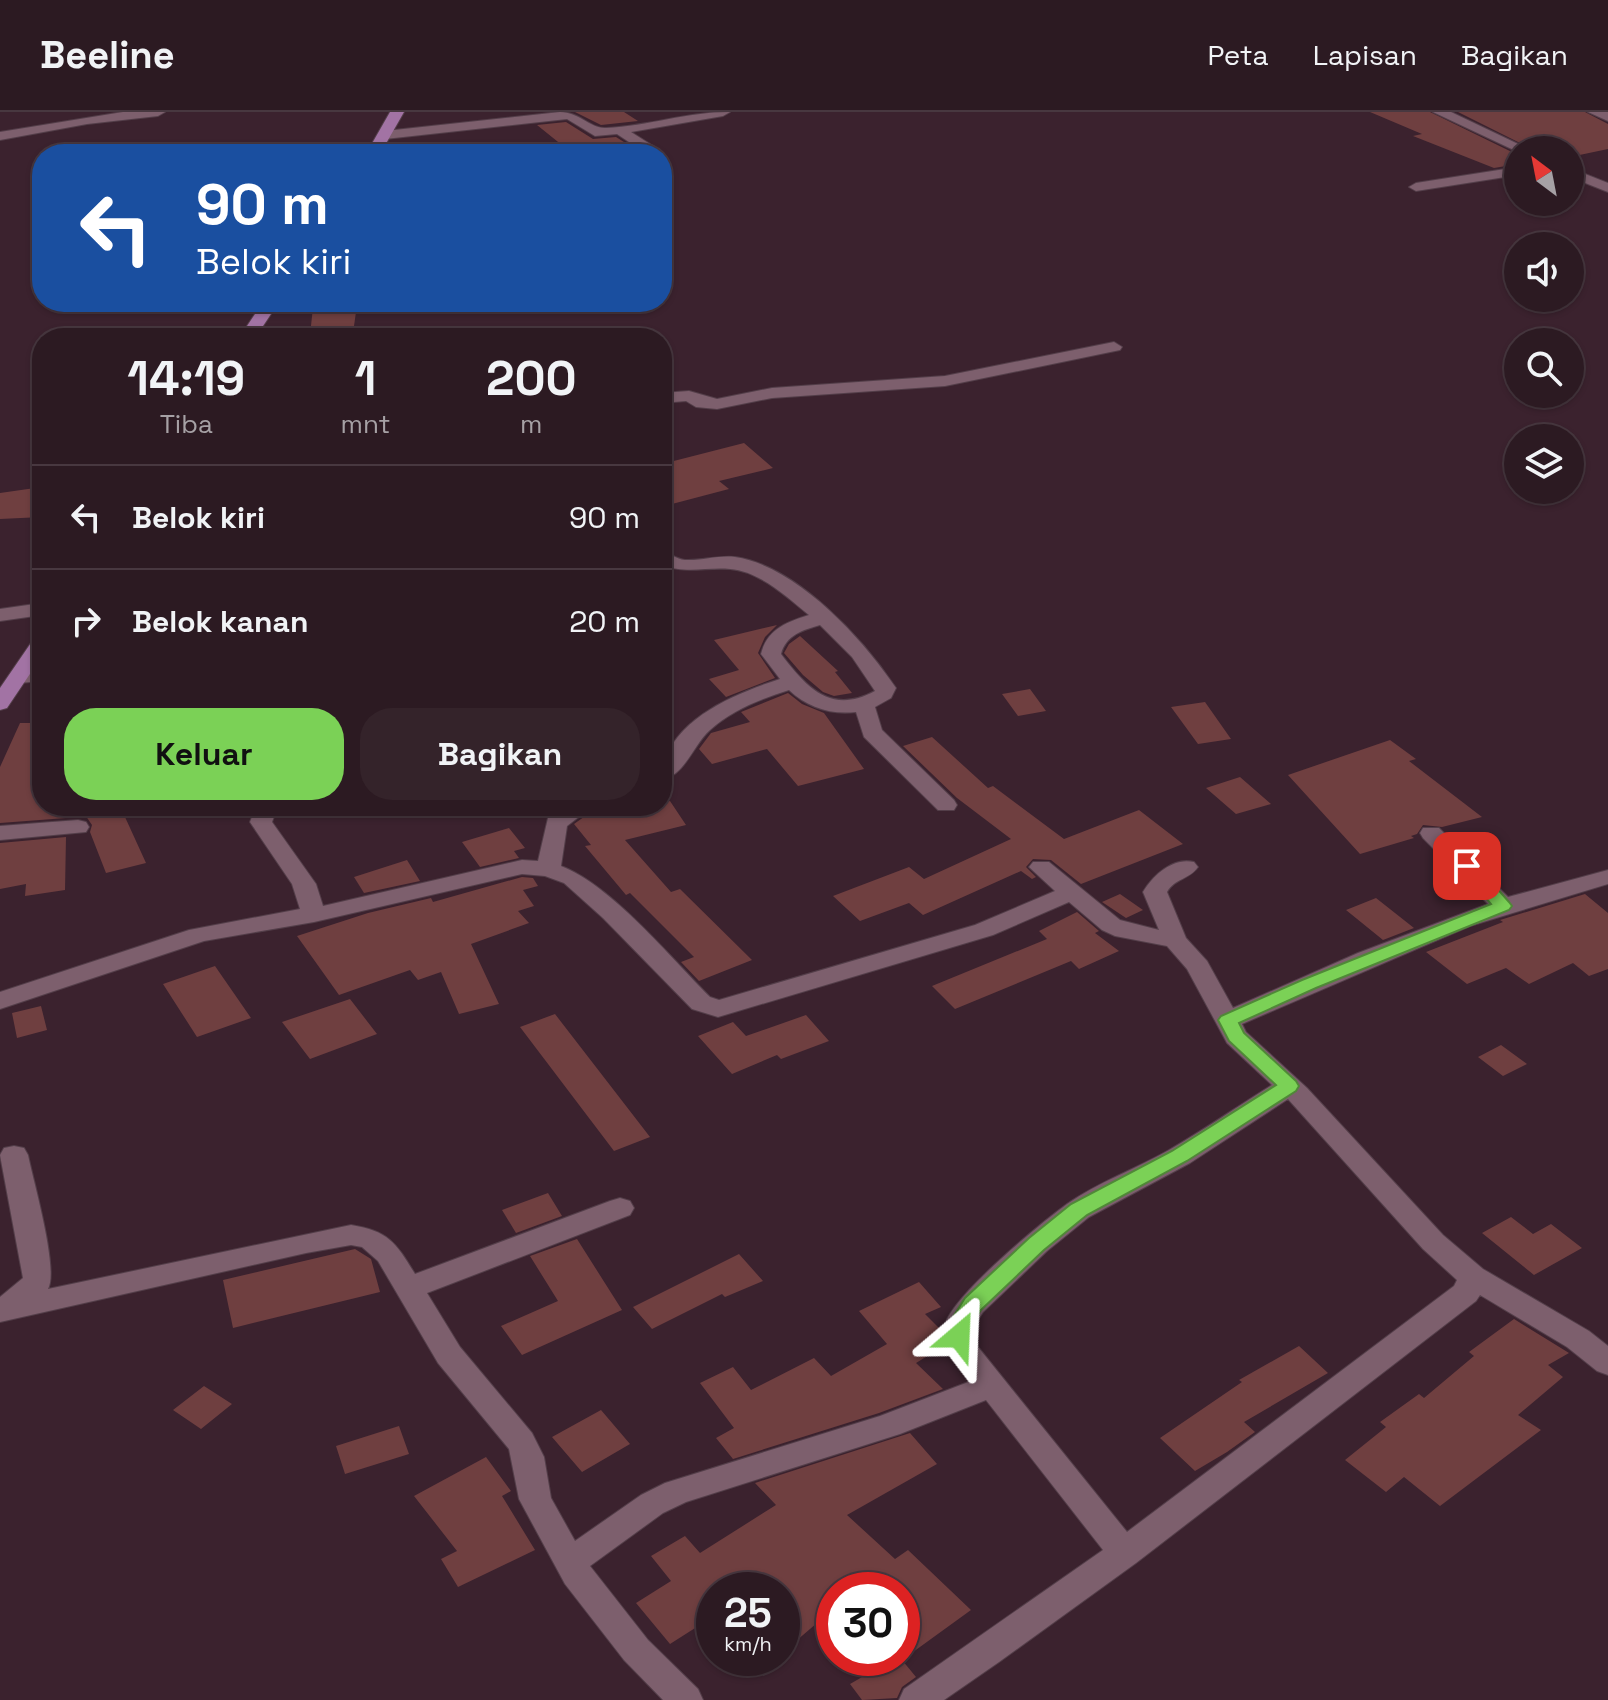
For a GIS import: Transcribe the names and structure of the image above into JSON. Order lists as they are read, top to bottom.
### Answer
{
  "north": "top left",
  "page": {
    "header": "Beeline",
    "nav": ["Peta", "Lapisan", "Bagikan"],
    "turn": ["90 m", "Belok kiri"],
    "eta": [
      "14:19",
      "Tiba",
      "1",
      "mnt",
      "200",
      "m"
    ],
    "list": [
      {
        "name": "Belok kiri",
        "value": "90 m"
      },
      {
        "name": "Belok kanan",
        "value": "20 m"
      }
    ],
    "buttons": ["Keluar", "Bagikan"],
    "speed": "25 km/h",
    "limit": "30"
  }
}
